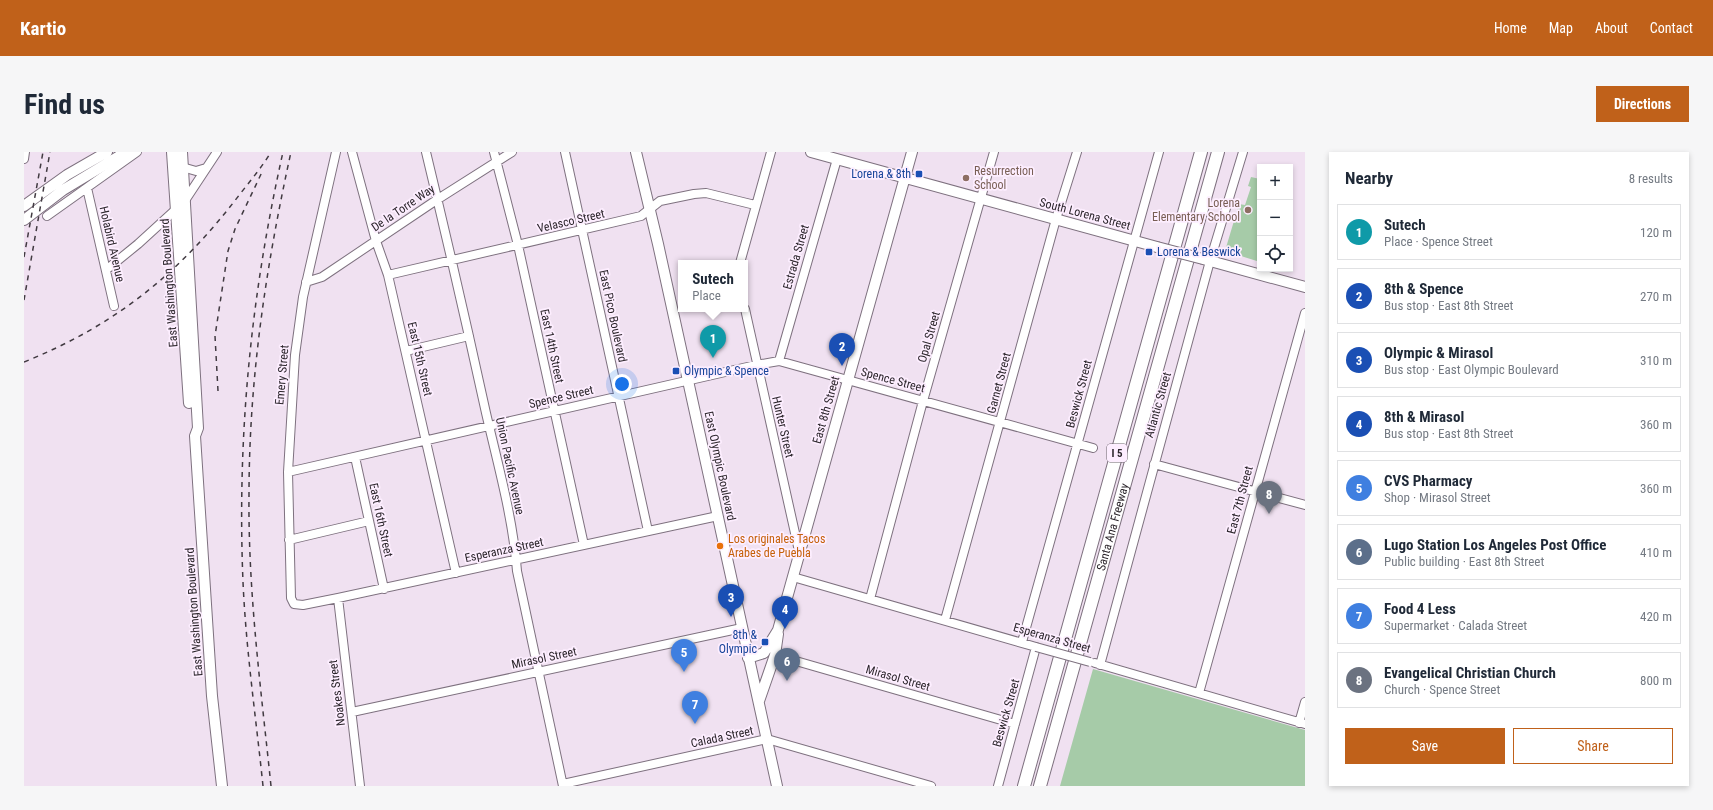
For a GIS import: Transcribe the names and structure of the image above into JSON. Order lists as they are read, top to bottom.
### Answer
{
  "streets": {
    "highway": ["I 5", "Santa Ana Freeway"],
    "main road": [
      "South Lorena Street",
      "East Washington Boulevard",
      "East 8th Street",
      "East Olympic Boulevard"
    ],
    "street": [
      "De la Torre Way",
      "Velasco Street",
      "Holabird Avenue",
      "Estrada Street",
      "East Pico Boulevard",
      "Opal Street",
      "East 14th Street",
      "East 15th Street",
      "Emery Street",
      "Spence Street",
      "Garnet Street",
      "Beswick Street",
      "Atlantic Street",
      "Hunter Street",
      "Union Pacific Avenue",
      "East 7th Street",
      "East 16th Street",
      "Esperanza Street",
      "Mirasol Street",
      "Noakes Street",
      "Calada Street"
    ]
  },
  "crossings": [
    ["De la Torre Way", "East 14th Street"],
    ["De la Torre Way", "East 15th Street"],
    ["De la Torre Way", "Emery Street"],
    ["De la Torre Way", "Union Pacific Avenue"],
    ["South Lorena Street", "Estrada Street"],
    ["South Lorena Street", "Opal Street"],
    ["South Lorena Street", "Garnet Street"],
    ["South Lorena Street", "Beswick Street"],
    ["South Lorena Street", "Atlantic Street"],
    ["South Lorena Street", "East 8th Street"],
    ["Velasco Street", "East Pico Boulevard"],
    ["Velasco Street", "East 14th Street"],
    ["Velasco Street", "East 15th Street"],
    ["Velasco Street", "Union Pacific Avenue"],
    ["Velasco Street", "East Olympic Boulevard"],
    ["Estrada Street", "Spence Street"],
    ["East Pico Boulevard", "Spence Street"],
    ["East Pico Boulevard", "Esperanza Street"],
    ["Opal Street", "Spence Street"],
    ["Opal Street", "Esperanza Street"],
    ["East 14th Street", "Spence Street"],
    ["East 14th Street", "Esperanza Street"],
    ["East 15th Street", "Spence Street"],
    ["East 15th Street", "Esperanza Street"],
    ["Emery Street", "Spence Street"],
    ["Emery Street", "Esperanza Street"],
    ["Spence Street", "Garnet Street"],
    ["Spence Street", "Beswick Street"],
    ["Spence Street", "East 8th Street"],
    ["Spence Street", "Hunter Street"],
    ["Spence Street", "Union Pacific Avenue"],
    ["Spence Street", "East Olympic Boulevard"],
    ["Spence Street", "East 16th Street"],
    ["Garnet Street", "Esperanza Street"],
    ["Beswick Street", "Esperanza Street"],
    ["Beswick Street", "Mirasol Street"],
    ["Atlantic Street", "Esperanza Street"],
    ["East 8th Street", "Hunter Street"],
    ["East 8th Street", "East Olympic Boulevard"],
    ["East 8th Street", "Esperanza Street"],
    ["East 8th Street", "Mirasol Street"],
    ["Union Pacific Avenue", "Esperanza Street"],
    ["Union Pacific Avenue", "Mirasol Street"],
    ["Union Pacific Avenue", "Calada Street"],
    ["East Olympic Boulevard", "Esperanza Street"],
    ["East Olympic Boulevard", "Mirasol Street"],
    ["East Olympic Boulevard", "Calada Street"],
    ["East 7th Street", "Esperanza Street"],
    ["East 16th Street", "Esperanza Street"],
    ["Esperanza Street", "Noakes Street"],
    ["Mirasol Street", "Noakes Street"]
  ],
  "places": {
    "transit": [
      "Lorena & 8th",
      "Lorena & Beswick",
      "Olympic & Spence",
      "8th & Olympic"
    ],
    "other": ["Resurrection School", "Lorena Elementary School", "Los originales Tacos Arabes de Puebla"]
  },
  "page": {
    "header": "Kartio",
    "nav": [
      "Home",
      "Map",
      "About",
      "Contact"
    ],
    "buttons": [
      "Directions",
      ["Save", "Share"]
    ],
    "title": "Find us",
    "heading": ["Nearby", "8 results"],
    "map_buttons": ["+", "−"],
    "list": [
      {
        "mark": "1",
        "name": "Sutech",
        "note": "Place · Spence Street",
        "value": "120 m"
      },
      {
        "mark": "2",
        "name": "8th & Spence",
        "note": "Bus stop · East 8th Street",
        "value": "270 m"
      },
      {
        "mark": "3",
        "name": "Olympic & Mirasol",
        "note": "Bus stop · East Olympic Boulevard",
        "value": "310 m"
      },
      {
        "mark": "4",
        "name": "8th & Mirasol",
        "note": "Bus stop · East 8th Street",
        "value": "360 m"
      },
      {
        "mark": "5",
        "name": "CVS Pharmacy",
        "note": "Shop · Mirasol Street",
        "value": "360 m"
      },
      {
        "mark": "6",
        "name": "Lugo Station Los Angeles Post Office",
        "note": "Public building · East 8th Street",
        "value": "410 m"
      },
      {
        "mark": "7",
        "name": "Food 4 Less",
        "note": "Supermarket · Calada Street",
        "value": "420 m"
      },
      {
        "mark": "8",
        "name": "Evangelical Christian Church",
        "note": "Church · Spence Street",
        "value": "800 m"
      }
    ],
    "popup": ["Sutech", "Place"],
    "pins": [
      "1",
      "2",
      "8",
      "3",
      "4",
      "5",
      "6",
      "7"
    ]
  }
}
